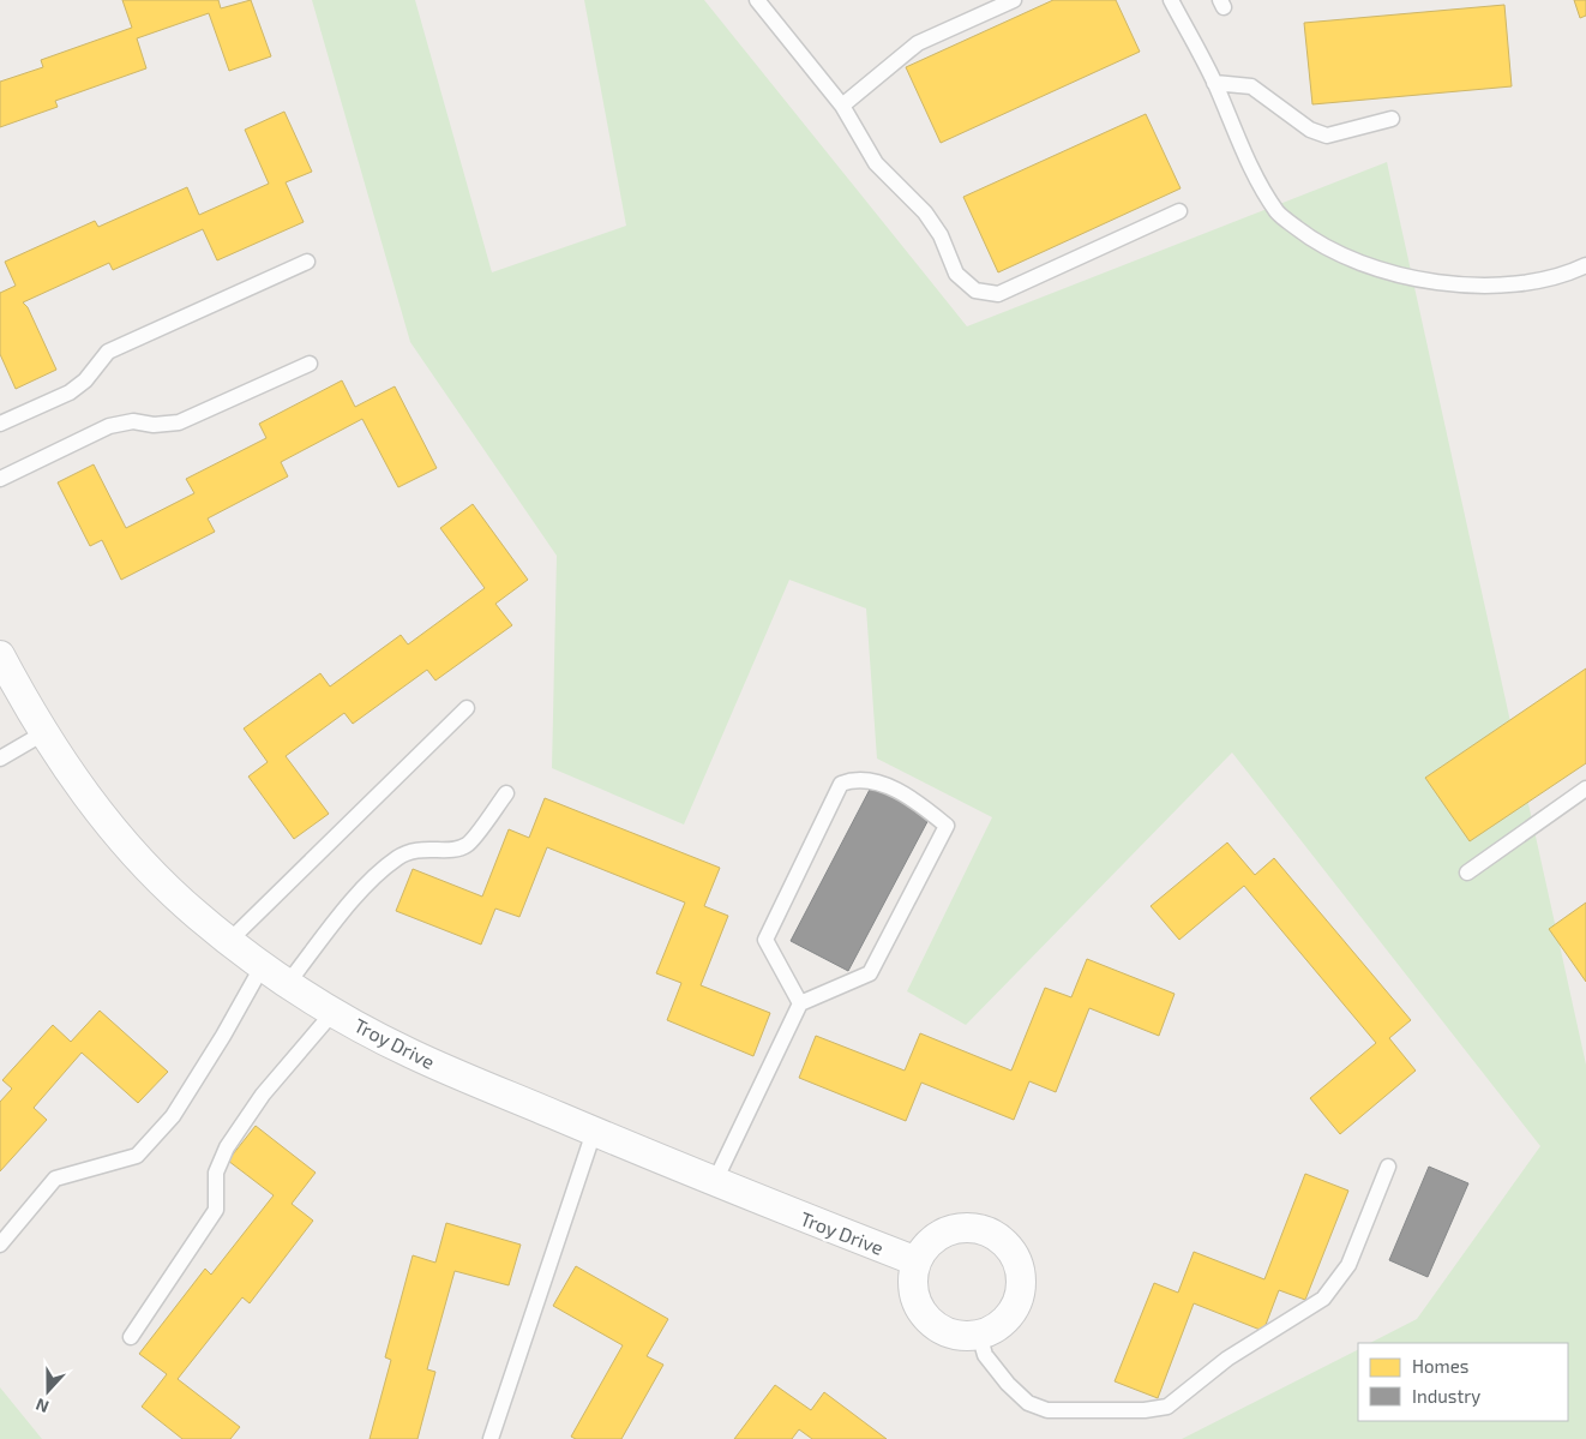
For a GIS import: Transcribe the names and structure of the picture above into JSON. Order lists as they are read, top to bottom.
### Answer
{
  "streets": {
    "street": ["Troy Drive"]
  },
  "legend": ["Homes", "Industry"],
  "north": "bottom"
}
